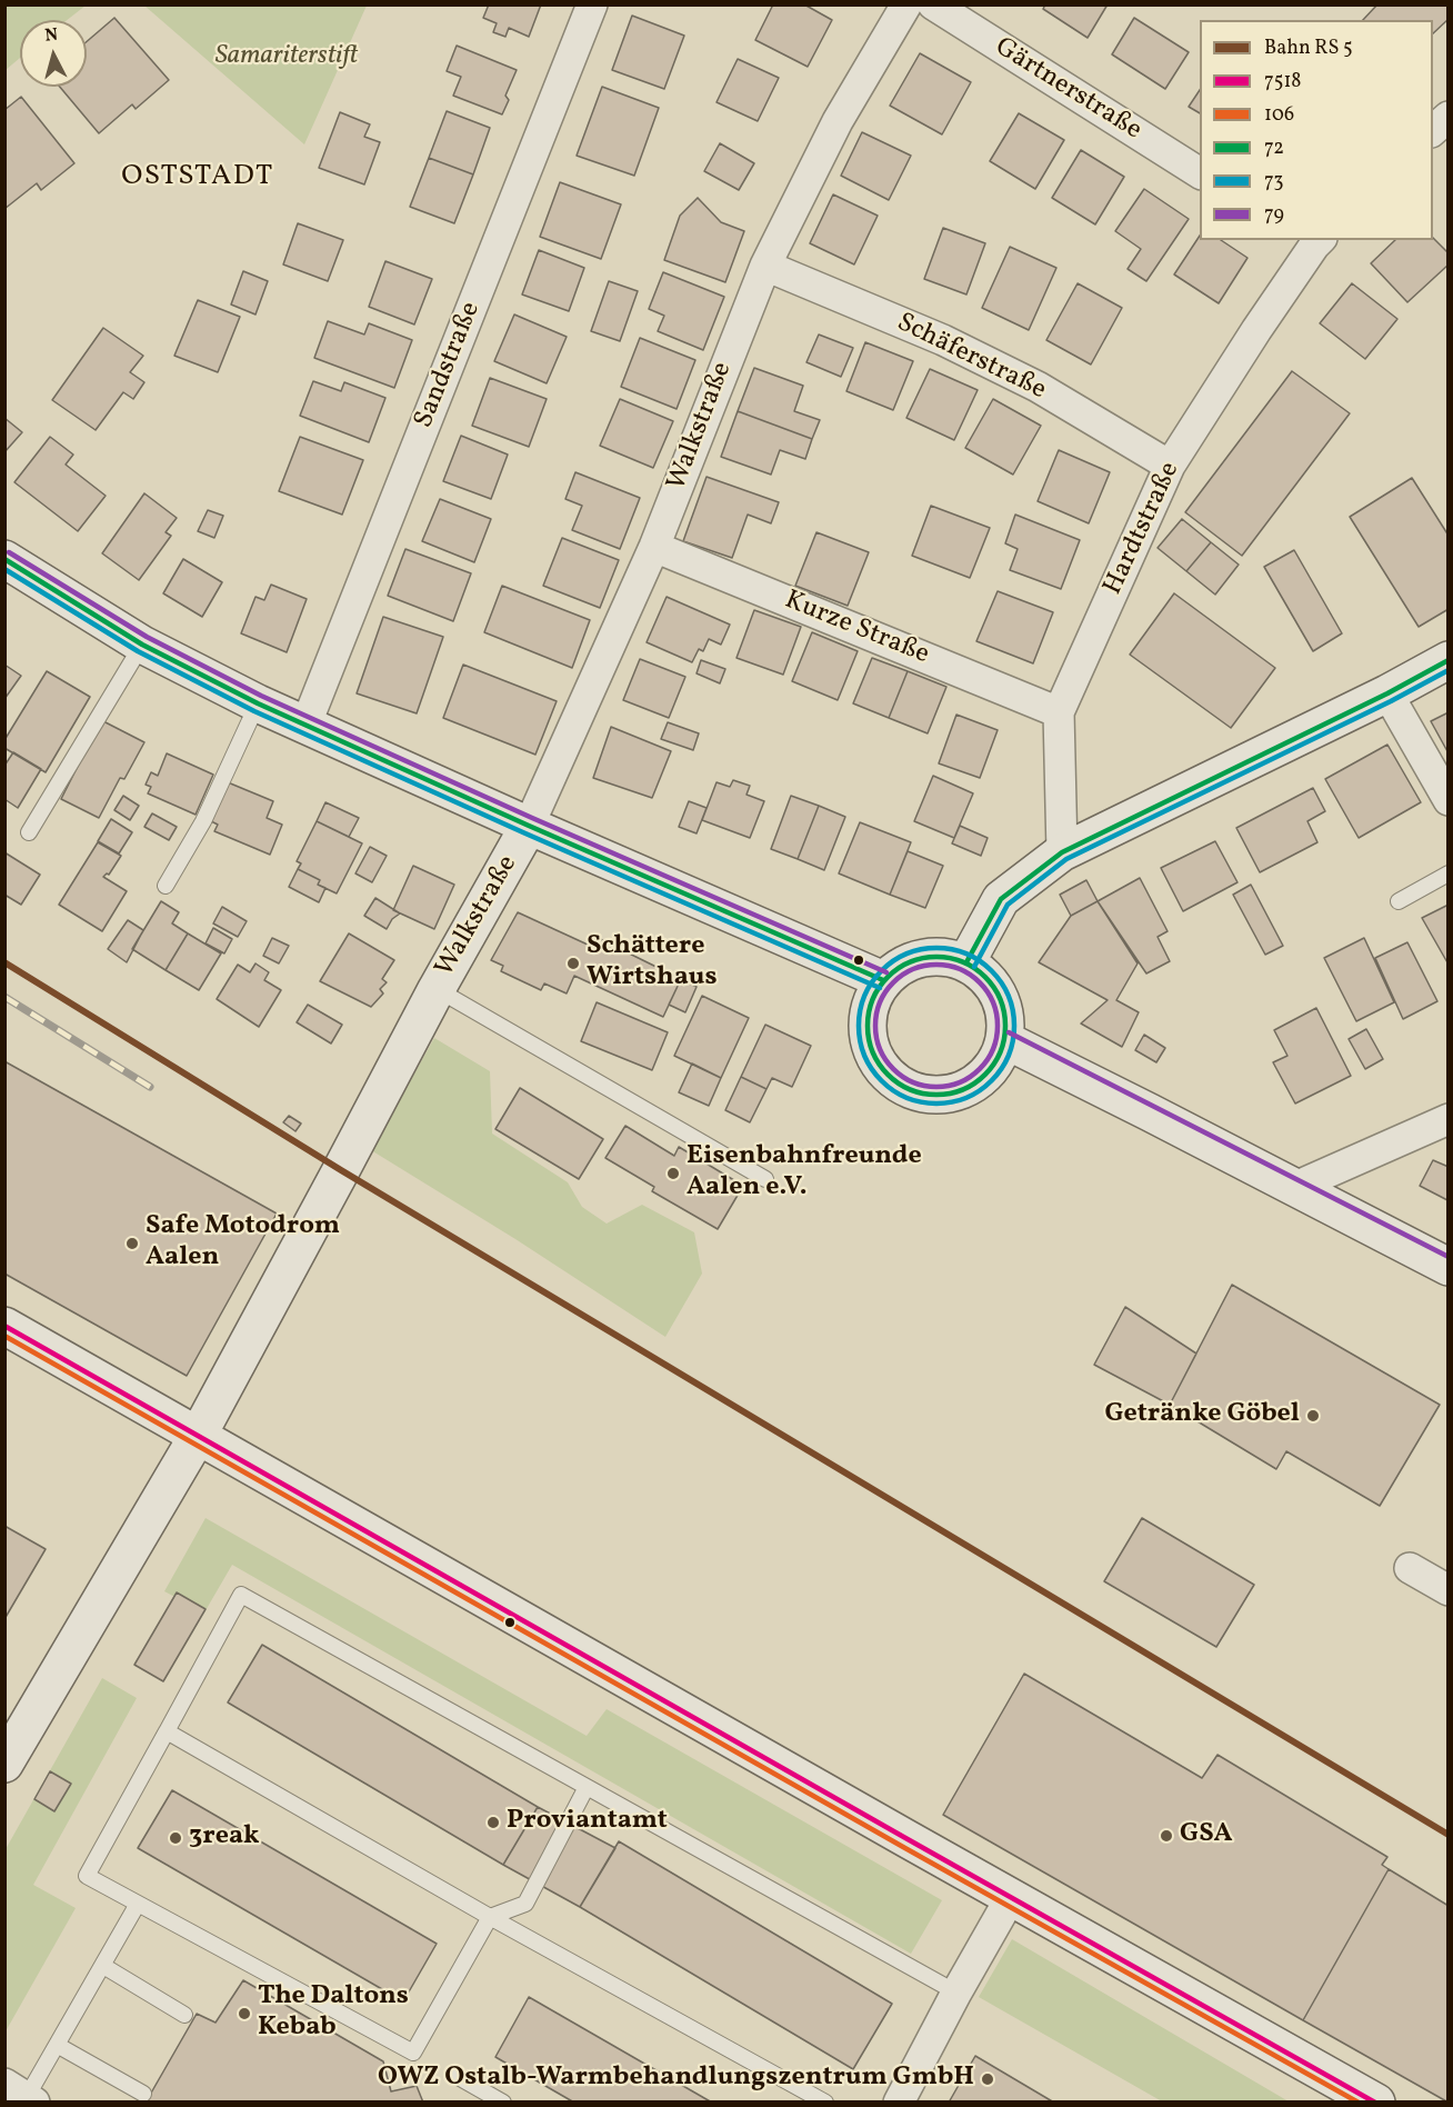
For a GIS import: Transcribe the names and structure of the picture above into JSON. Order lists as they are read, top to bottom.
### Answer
{
  "streets": {
    "street": [
      "Gärtnerstraße",
      "Schäferstraße",
      "Sandstraße",
      "Walkstraße",
      "Hardtstraße",
      "Kurze Straße"
    ]
  },
  "crossings": [
    ["Schäferstraße", "Walkstraße"],
    ["Schäferstraße", "Hardtstraße"],
    ["Walkstraße", "Kurze Straße"],
    ["Hardtstraße", "Kurze Straße"]
  ],
  "districts": ["OSTSTADT"],
  "parks": ["Samariterstift"],
  "places": [
    "Schättere Wirtshaus",
    "Eisenbahnfreunde Aalen e.V.",
    "Safe Motodrom Aalen",
    "Getränke Göbel",
    "Proviantamt",
    "GSA",
    "3reak",
    "The Daltons Kebab",
    "OWZ Ostalb-Warmbehandlungszentrum GmbH"
  ],
  "lines": [
    "transit line 79",
    "transit line 72",
    "transit line 73",
    "transit line 7518",
    "transit line 106"
  ],
  "legend": [
    "Bahn RS 5",
    "7518",
    "106",
    "72",
    "73",
    "79"
  ],
  "north": "top"
}
